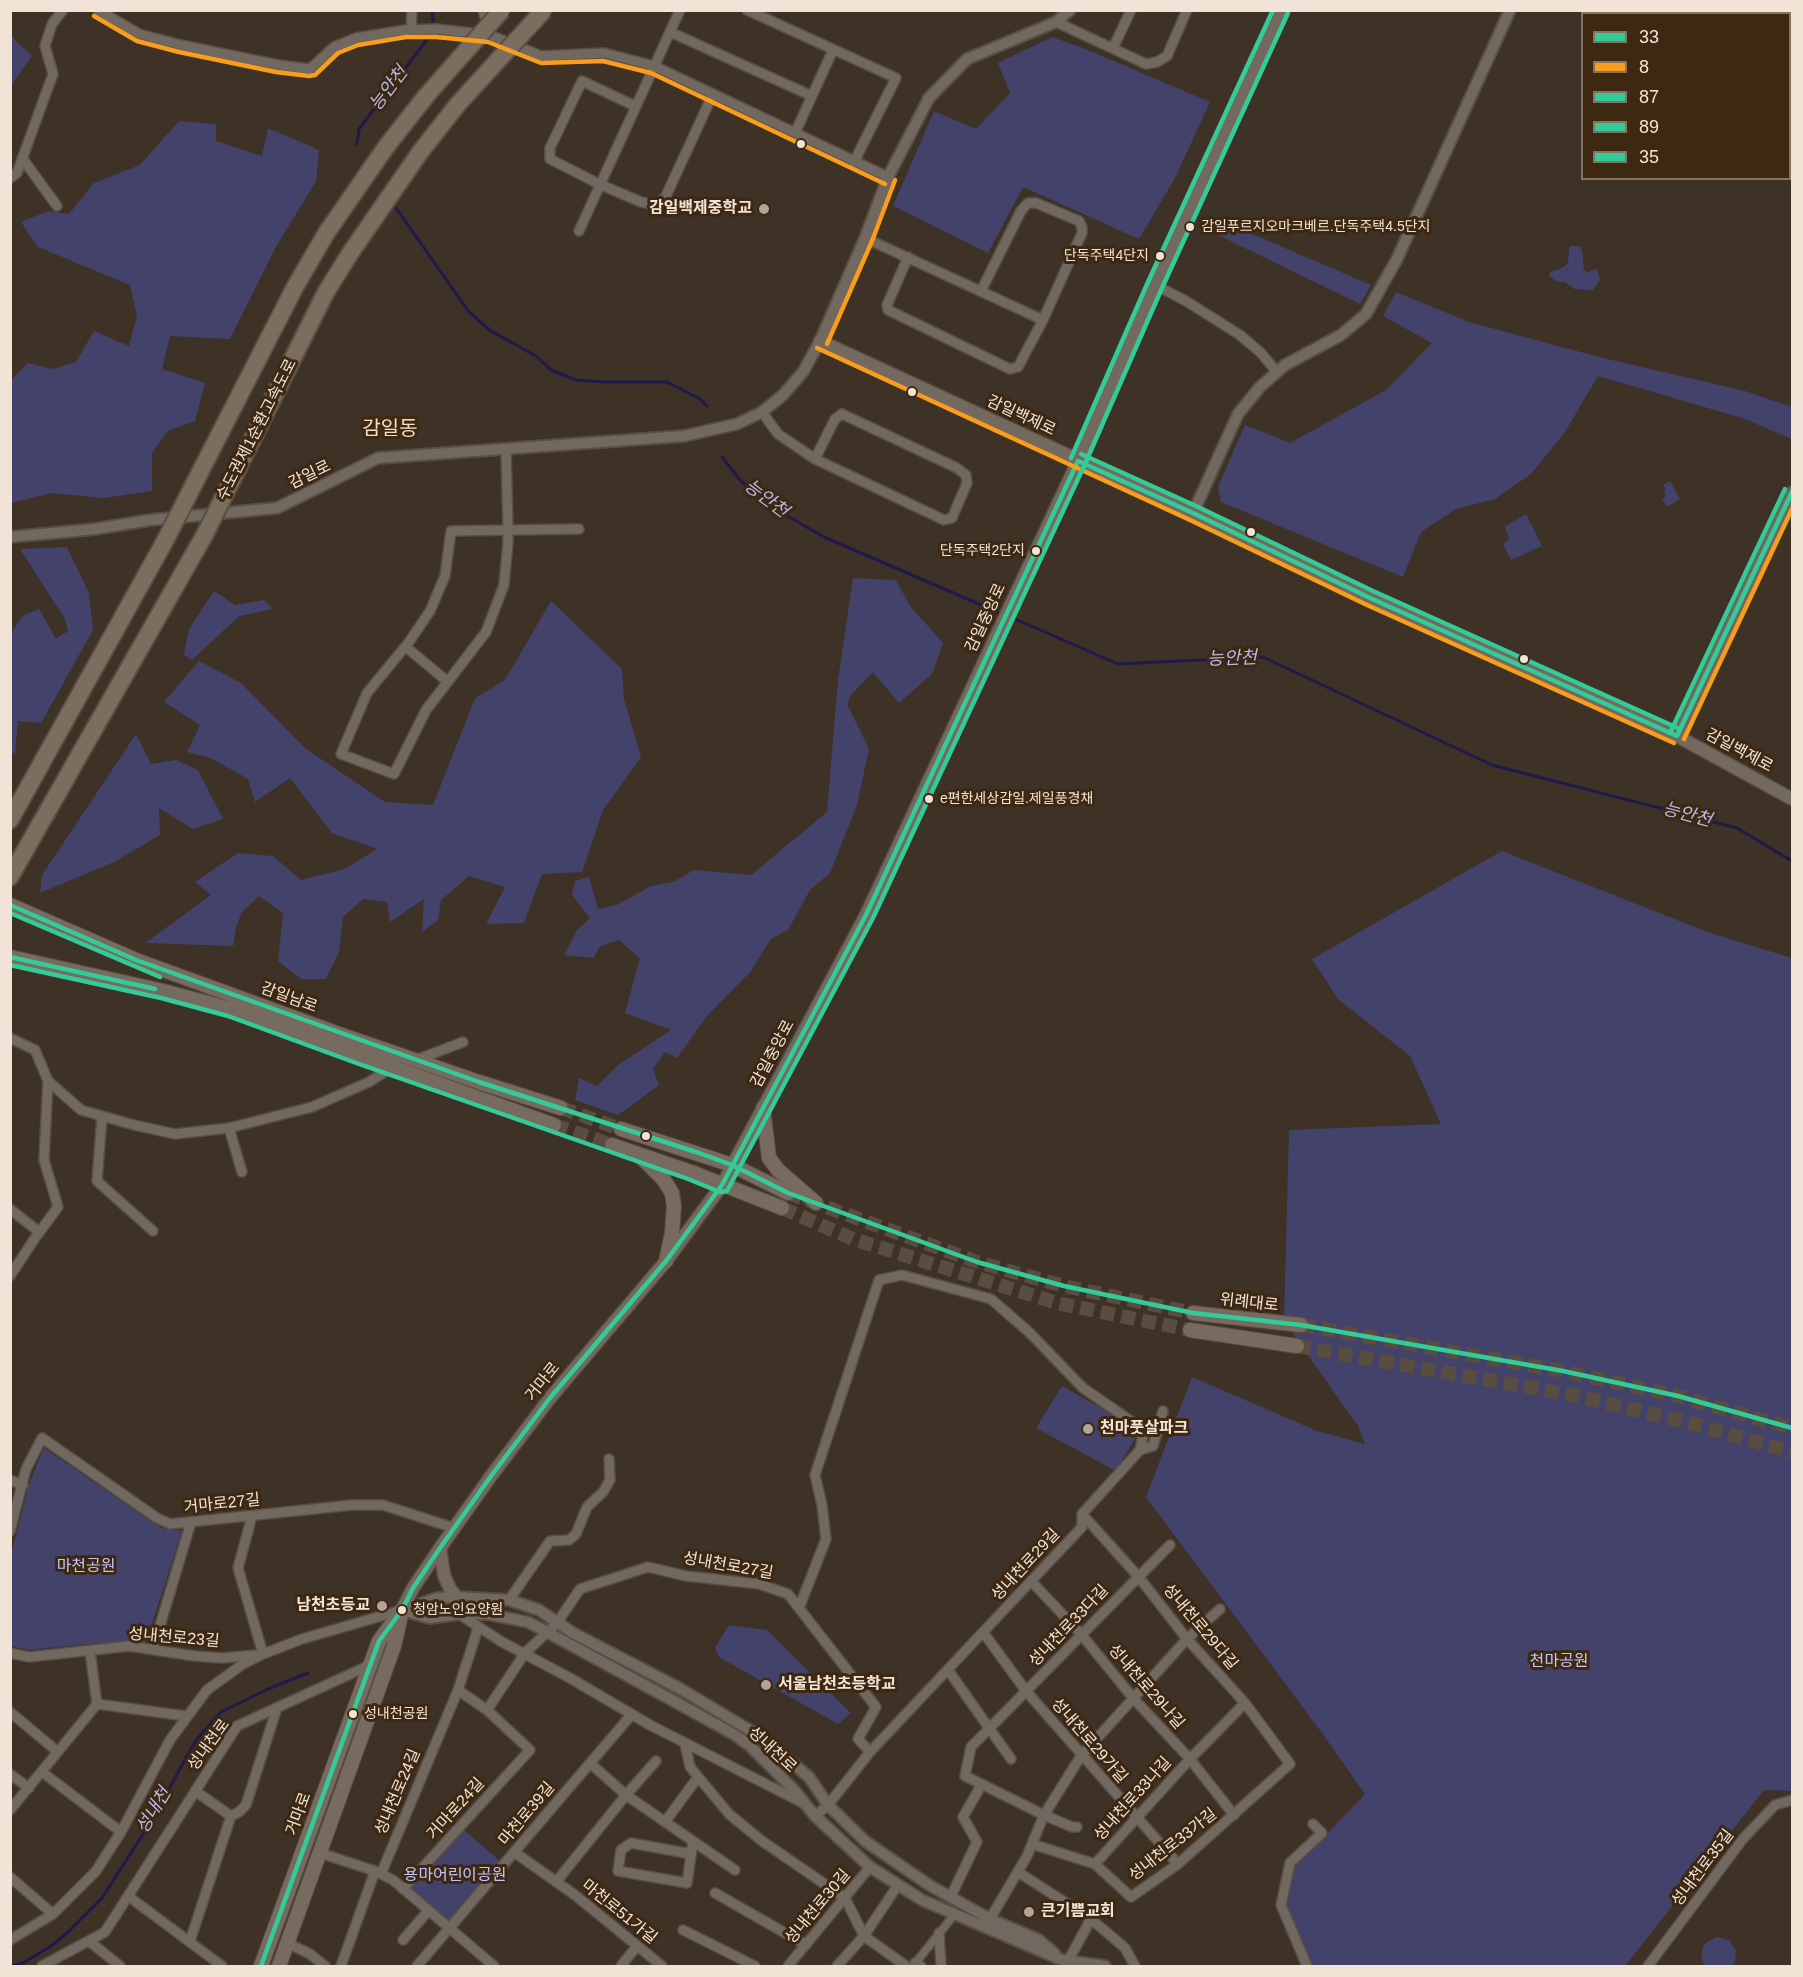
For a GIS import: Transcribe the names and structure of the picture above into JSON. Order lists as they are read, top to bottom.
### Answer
{
  "streets": {
    "highway": ["수도권제1순환고속도로"],
    "main road": [
      "감일백제로",
      "감일중앙로",
      "감일남로",
      "위례대로",
      "거마로"
    ],
    "street": [
      "감일로",
      "거마로27길",
      "성내천로29길",
      "성내천로27길",
      "성내천로33다길",
      "성내천로29다길",
      "성내천로23길",
      "성내천로29나길",
      "성내천로29가길",
      "성내천로",
      "성내천로24길",
      "성내천로33나길",
      "거마로24길",
      "마천로39길",
      "성내천로33가길",
      "성내천로35길",
      "성내천로30길",
      "마천로51가길"
    ]
  },
  "crossings": [
    ["감일백제로", "감일로"],
    ["감일백제로", "감일중앙로"],
    ["감일중앙로", "거마로"],
    ["거마로", "거마로27길"],
    ["거마로", "성내천로"],
    ["성내천로29길", "성내천로27길"],
    ["성내천로29길", "성내천로29다길"],
    ["성내천로29길", "성내천로29나길"],
    ["성내천로29길", "성내천로29가길"],
    ["성내천로29길", "성내천로"],
    ["성내천로27길", "성내천로"],
    ["성내천로33다길", "성내천로29다길"],
    ["성내천로33다길", "성내천로29나길"],
    ["성내천로33다길", "성내천로29가길"],
    ["성내천로29다길", "성내천로33나길"],
    ["성내천로29다길", "성내천로33가길"],
    ["성내천로23길", "성내천로"],
    ["성내천로29나길", "성내천로33나길"],
    ["성내천로29나길", "성내천로33가길"],
    ["성내천로29가길", "성내천로33나길"],
    ["성내천로29가길", "성내천로33가길"],
    ["성내천로", "성내천로30길"],
    ["성내천로33나길", "성내천로33가길"],
    ["마천로39길", "마천로51가길"]
  ],
  "districts": ["감일동"],
  "water": ["능안천", "성내천"],
  "parks": ["마천공원", "천마공원", "용마어린이공원"],
  "places": [
    "감일백제중학교",
    "감일푸르지오마크베르.단독주택4.5단지",
    "단독주택4단지",
    "단독주택2단지",
    "e편한세상감일.제일풍경채",
    "천마풋살파크",
    "남천초등교",
    "청암노인요양원",
    "서울남천초등학교",
    "성내천공원",
    "큰기쁨교회"
  ],
  "lines": [
    "transit line 35",
    "transit line 87",
    "transit line 8",
    "transit line 33",
    "transit line 89"
  ],
  "legend": [
    "33",
    "8",
    "87",
    "89",
    "35"
  ]
}
